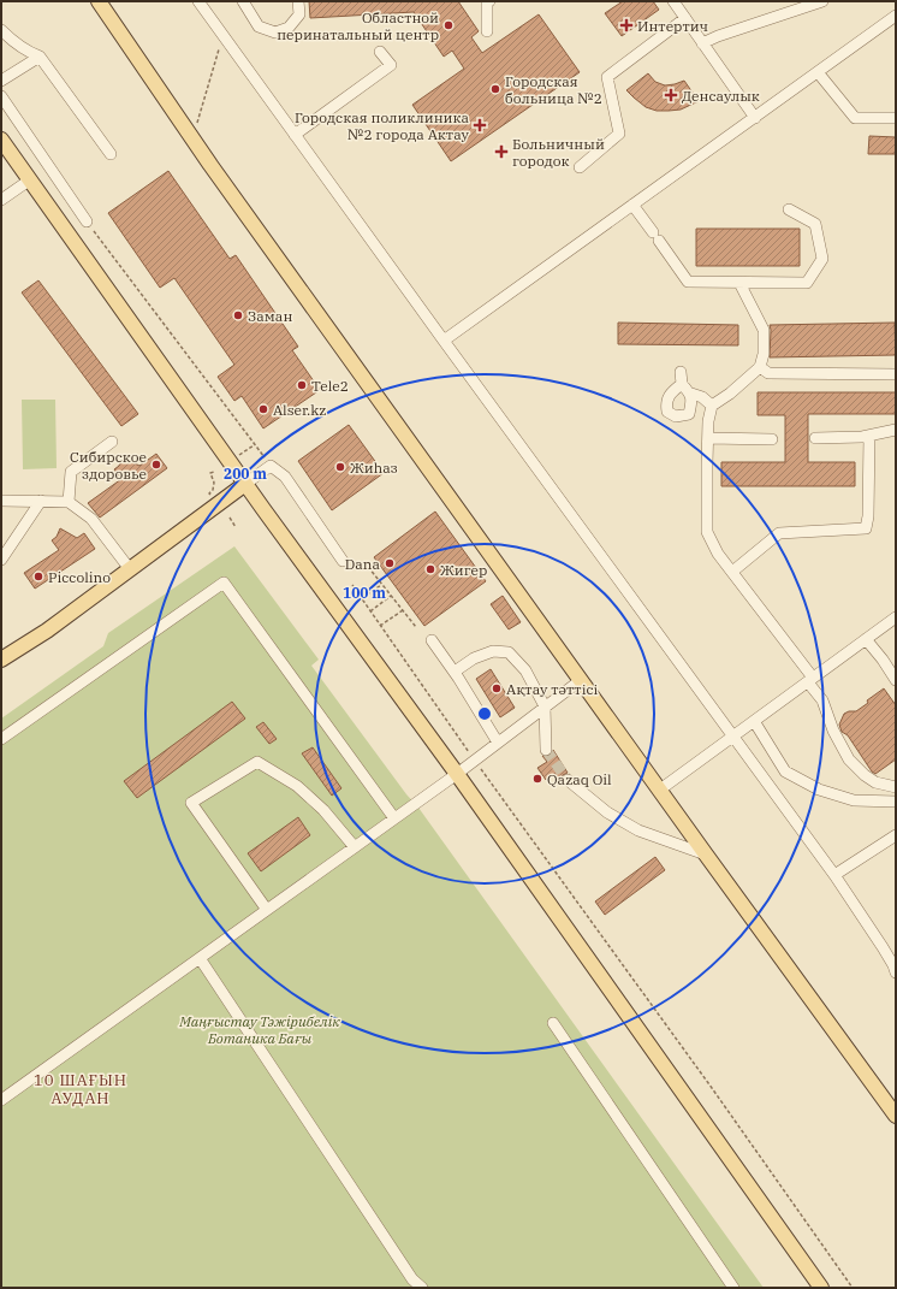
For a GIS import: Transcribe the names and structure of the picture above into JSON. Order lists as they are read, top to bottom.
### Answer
{
  "districts": ["10 ШАҒЫН АУДАН"],
  "parks": ["Маңғыстау Тәжірибелік Ботаника Бағы"],
  "places": {
    "other": [
      "Областной перинатальный центр",
      "Городская больница №2",
      "Заман",
      "Tele2",
      "Alser.kz",
      "Сибирское здоровье",
      "Жиhаз",
      "Dana",
      "Жигер",
      "Piccolino",
      "Ақтау тәттісі",
      "Qazaq Oil"
    ],
    "health": [
      "Интертич",
      "Денсаулык",
      "Городская поликлиника №2 города Актау",
      "Больничный городок"
    ]
  },
  "rings": ["200 m", "100 m"]
}
